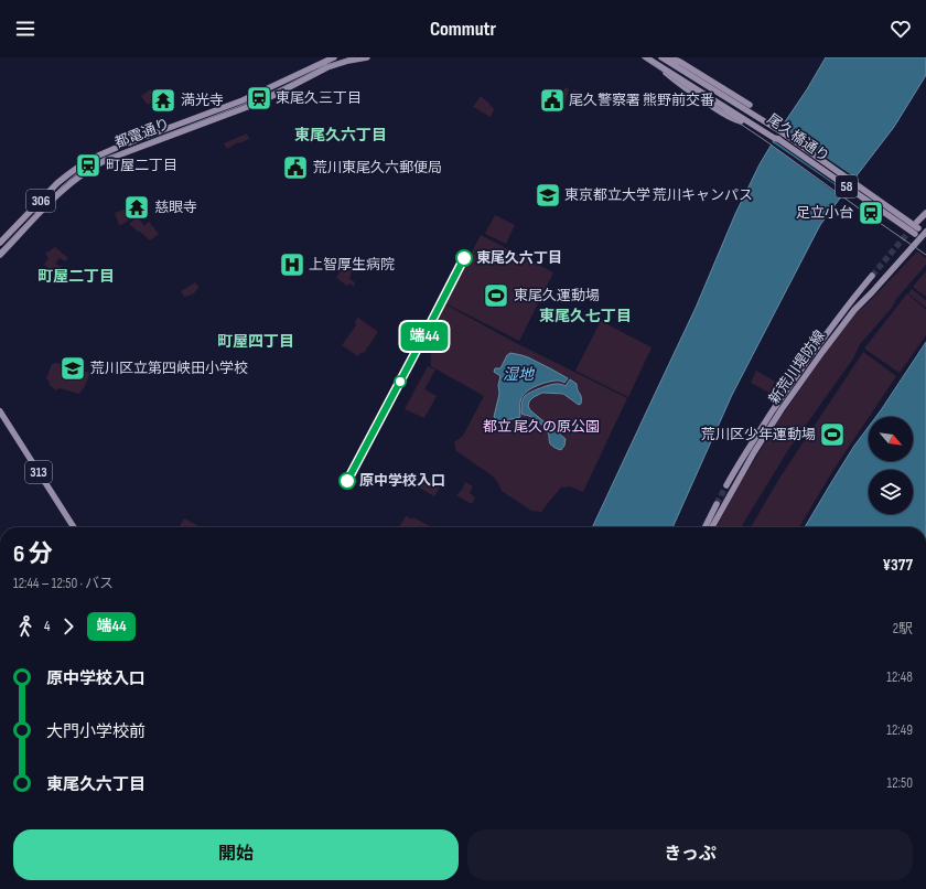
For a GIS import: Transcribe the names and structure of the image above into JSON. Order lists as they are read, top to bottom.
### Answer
{
  "streets": {
    "main road": [
      "都電通り",
      "尾久橋通り",
      "58",
      "306",
      "新荒川堤防線",
      "313"
    ]
  },
  "crossings": [
    ["尾久橋通り", "新荒川堤防線"]
  ],
  "districts": [
    "東尾久六丁目",
    "町屋二丁目",
    "東尾久七丁目",
    "町屋四丁目"
  ],
  "water": ["湿地"],
  "parks": ["都立 尾久の原公園"],
  "places": {
    "station": ["東尾久三丁目", "町屋二丁目", "足立小台"],
    "temple": ["満光寺", "慈眼寺"],
    "public building": ["尾久警察署 熊野前交番", "荒川東尾久六郵便局"],
    "school or university": ["東京都立大学 荒川キャンパス", "荒川区立第四峡田小学校"],
    "other": ["東尾久六丁目", "原中学校入口"],
    "hospital": ["上智厚生病院"],
    "sports": ["東尾久運動場", "荒川区少年運動場"]
  },
  "lines": ["bus line 端44"],
  "north": "bottom right",
  "page": {
    "header": "Commutr",
    "on_map": "端44",
    "heading": ["6 分", "12:44 – 12:50 · バス", "¥377"],
    "legs": ["4", "端44", "2駅"],
    "list": [
      {
        "name": "原中学校入口",
        "value": "12:48"
      },
      {
        "name": "大門小学校前",
        "value": "12:49"
      },
      {
        "name": "東尾久六丁目",
        "value": "12:50"
      }
    ],
    "buttons": ["開始", "きっぷ"]
  }
}
